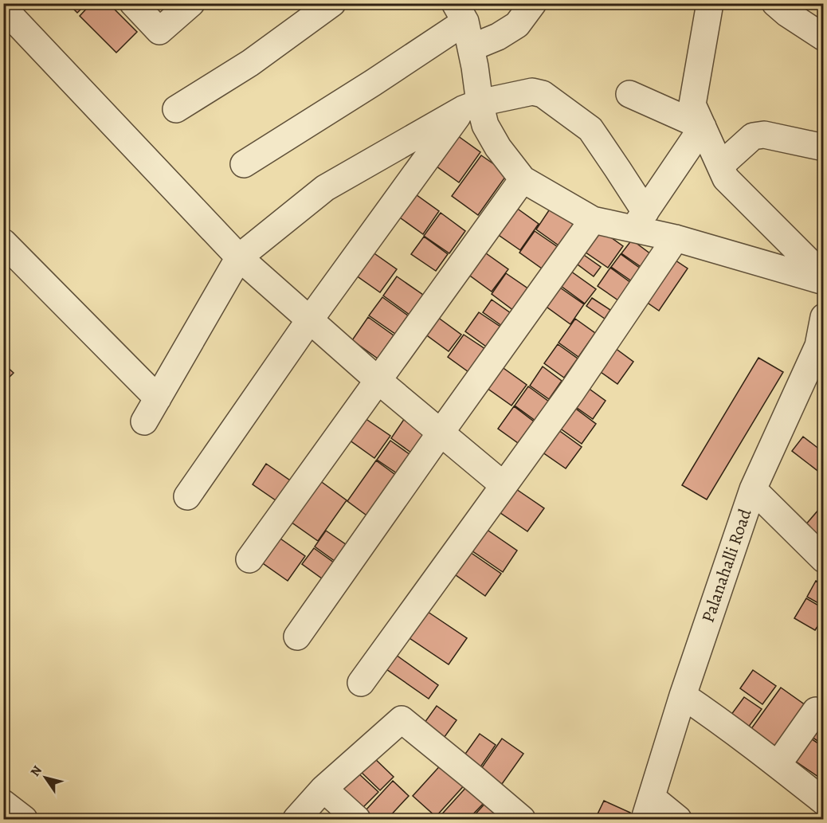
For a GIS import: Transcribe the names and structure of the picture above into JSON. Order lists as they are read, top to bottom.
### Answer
{
  "streets": {
    "street": ["Palanahalli Road"]
  },
  "north": "top left"
}
